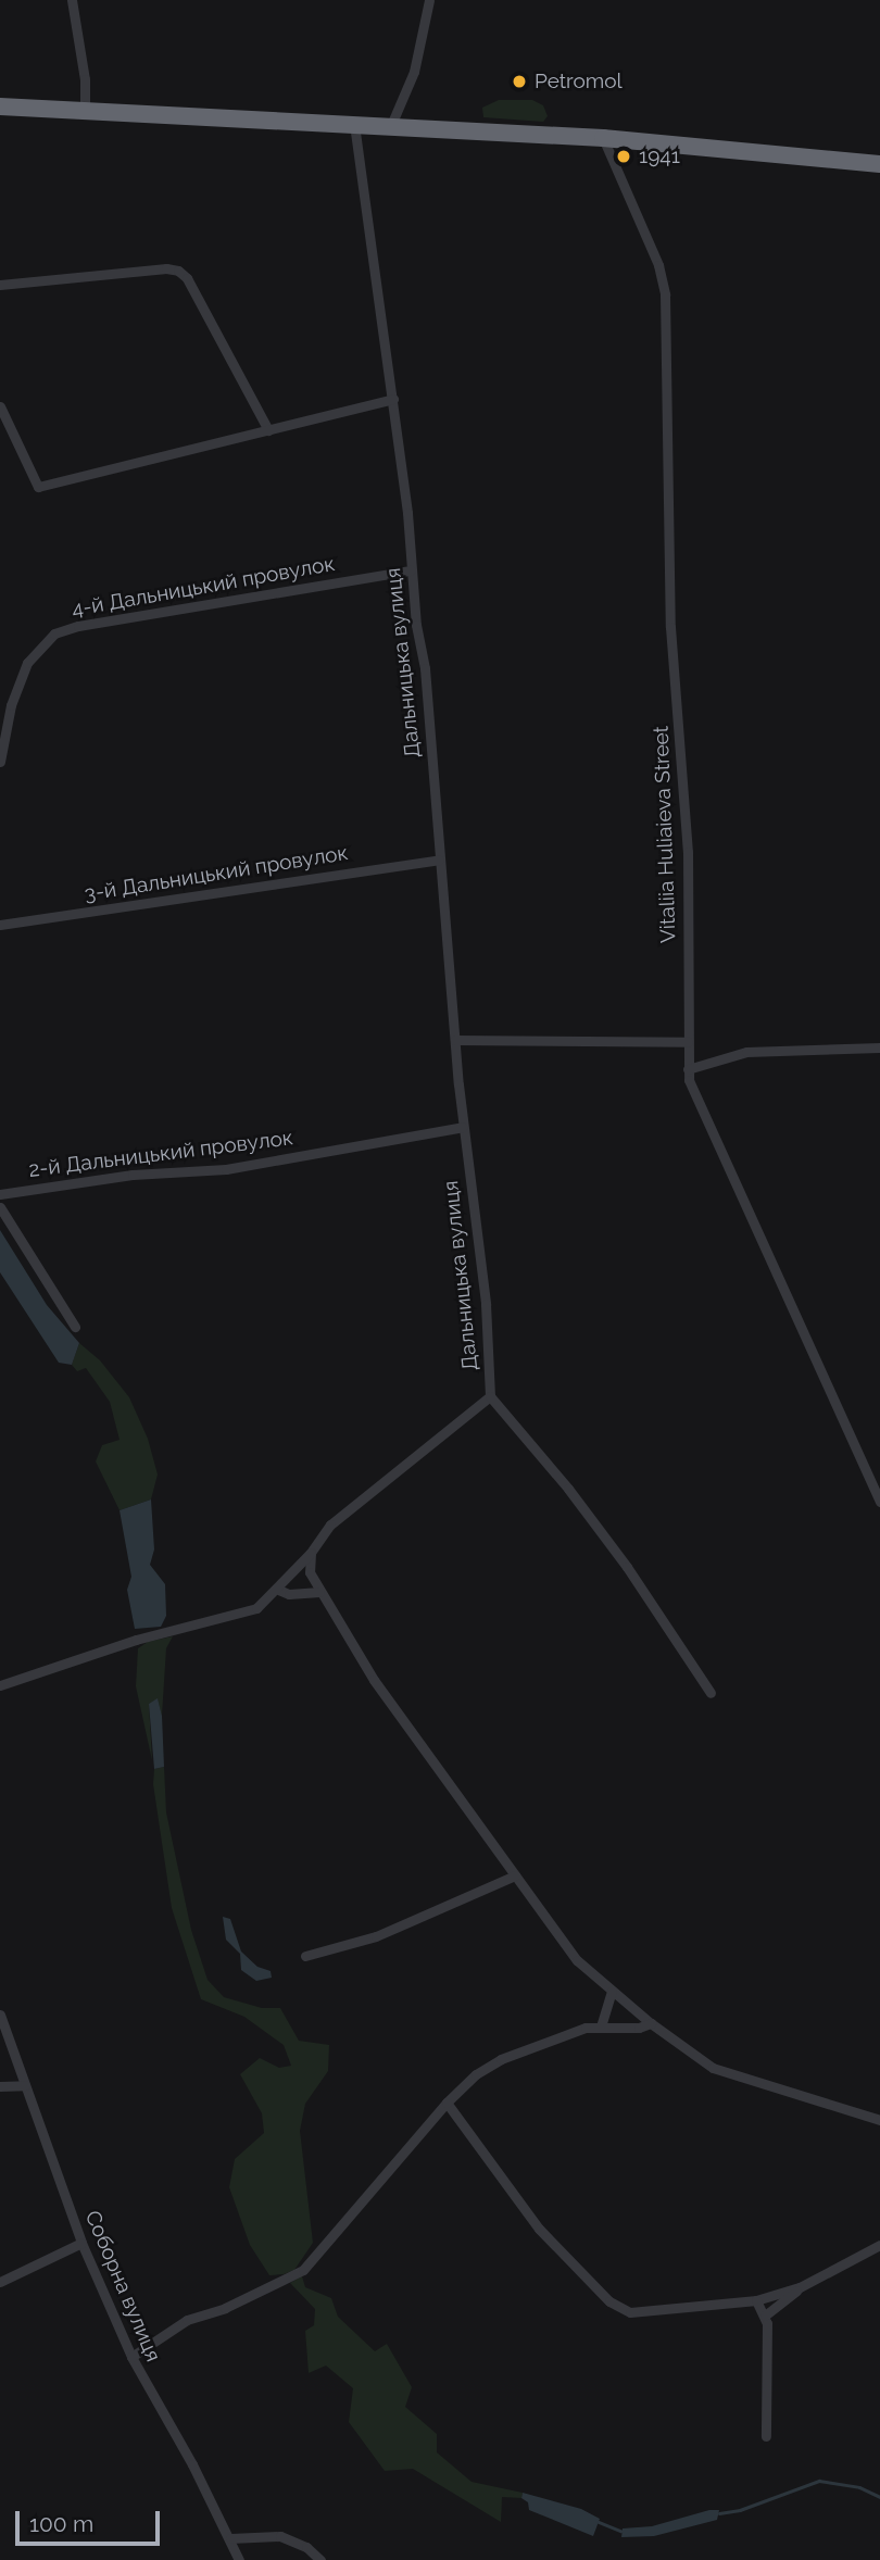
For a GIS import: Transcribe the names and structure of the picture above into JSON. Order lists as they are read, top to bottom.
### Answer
{
  "streets": {
    "street": [
      "4-й Дальницький провулок",
      "Дальницька вулиця",
      "Vitaliia Huliaieva Street",
      "3-й Дальницький провулок",
      "2-й Дальницький провулок",
      "Соборна вулиця"
    ]
  },
  "crossings": [
    ["4-й Дальницький провулок", "Дальницька вулиця"],
    ["Дальницька вулиця", "3-й Дальницький провулок"],
    ["Дальницька вулиця", "2-й Дальницький провулок"]
  ],
  "places": ["Petromol", "1941"],
  "scale_bar": "100 m"
}
